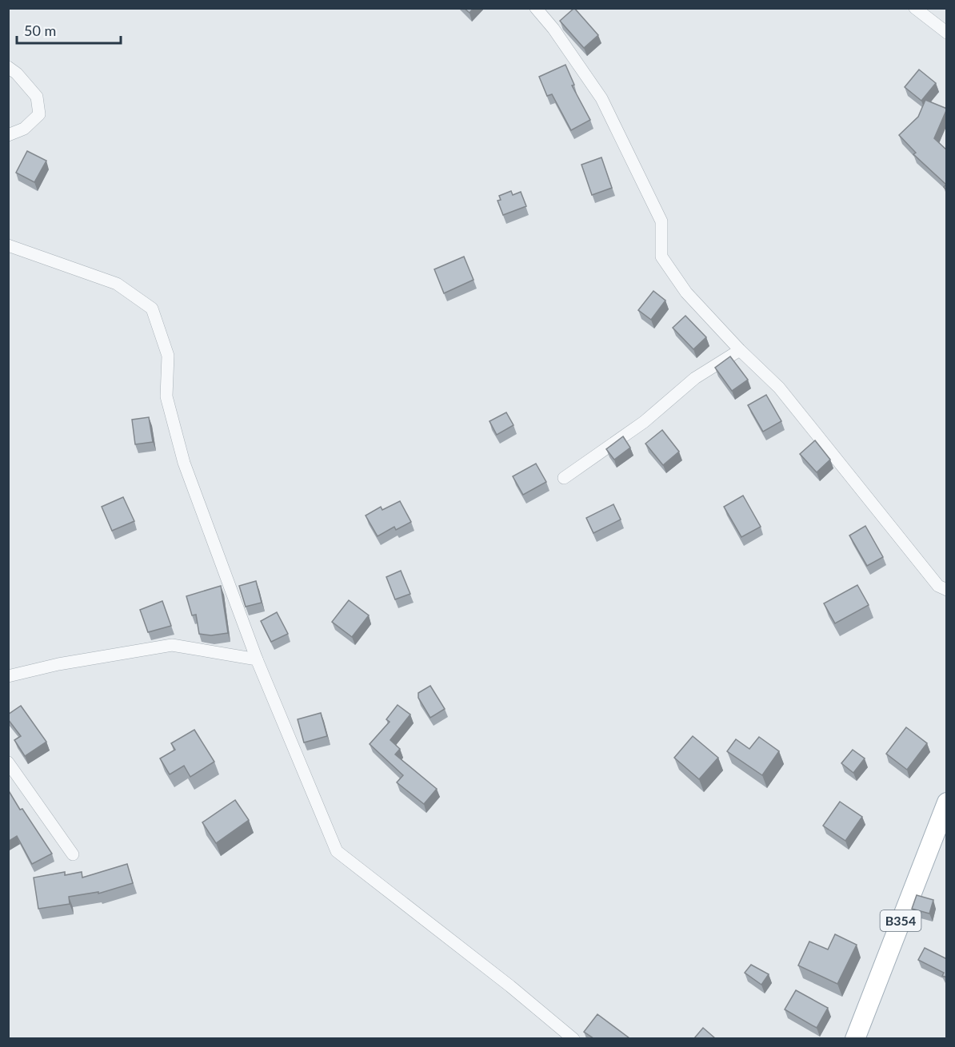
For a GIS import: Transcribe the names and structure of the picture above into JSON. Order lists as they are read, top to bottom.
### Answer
{
  "streets": {
    "main road": ["B354"]
  },
  "scale_bar": "50 m"
}
